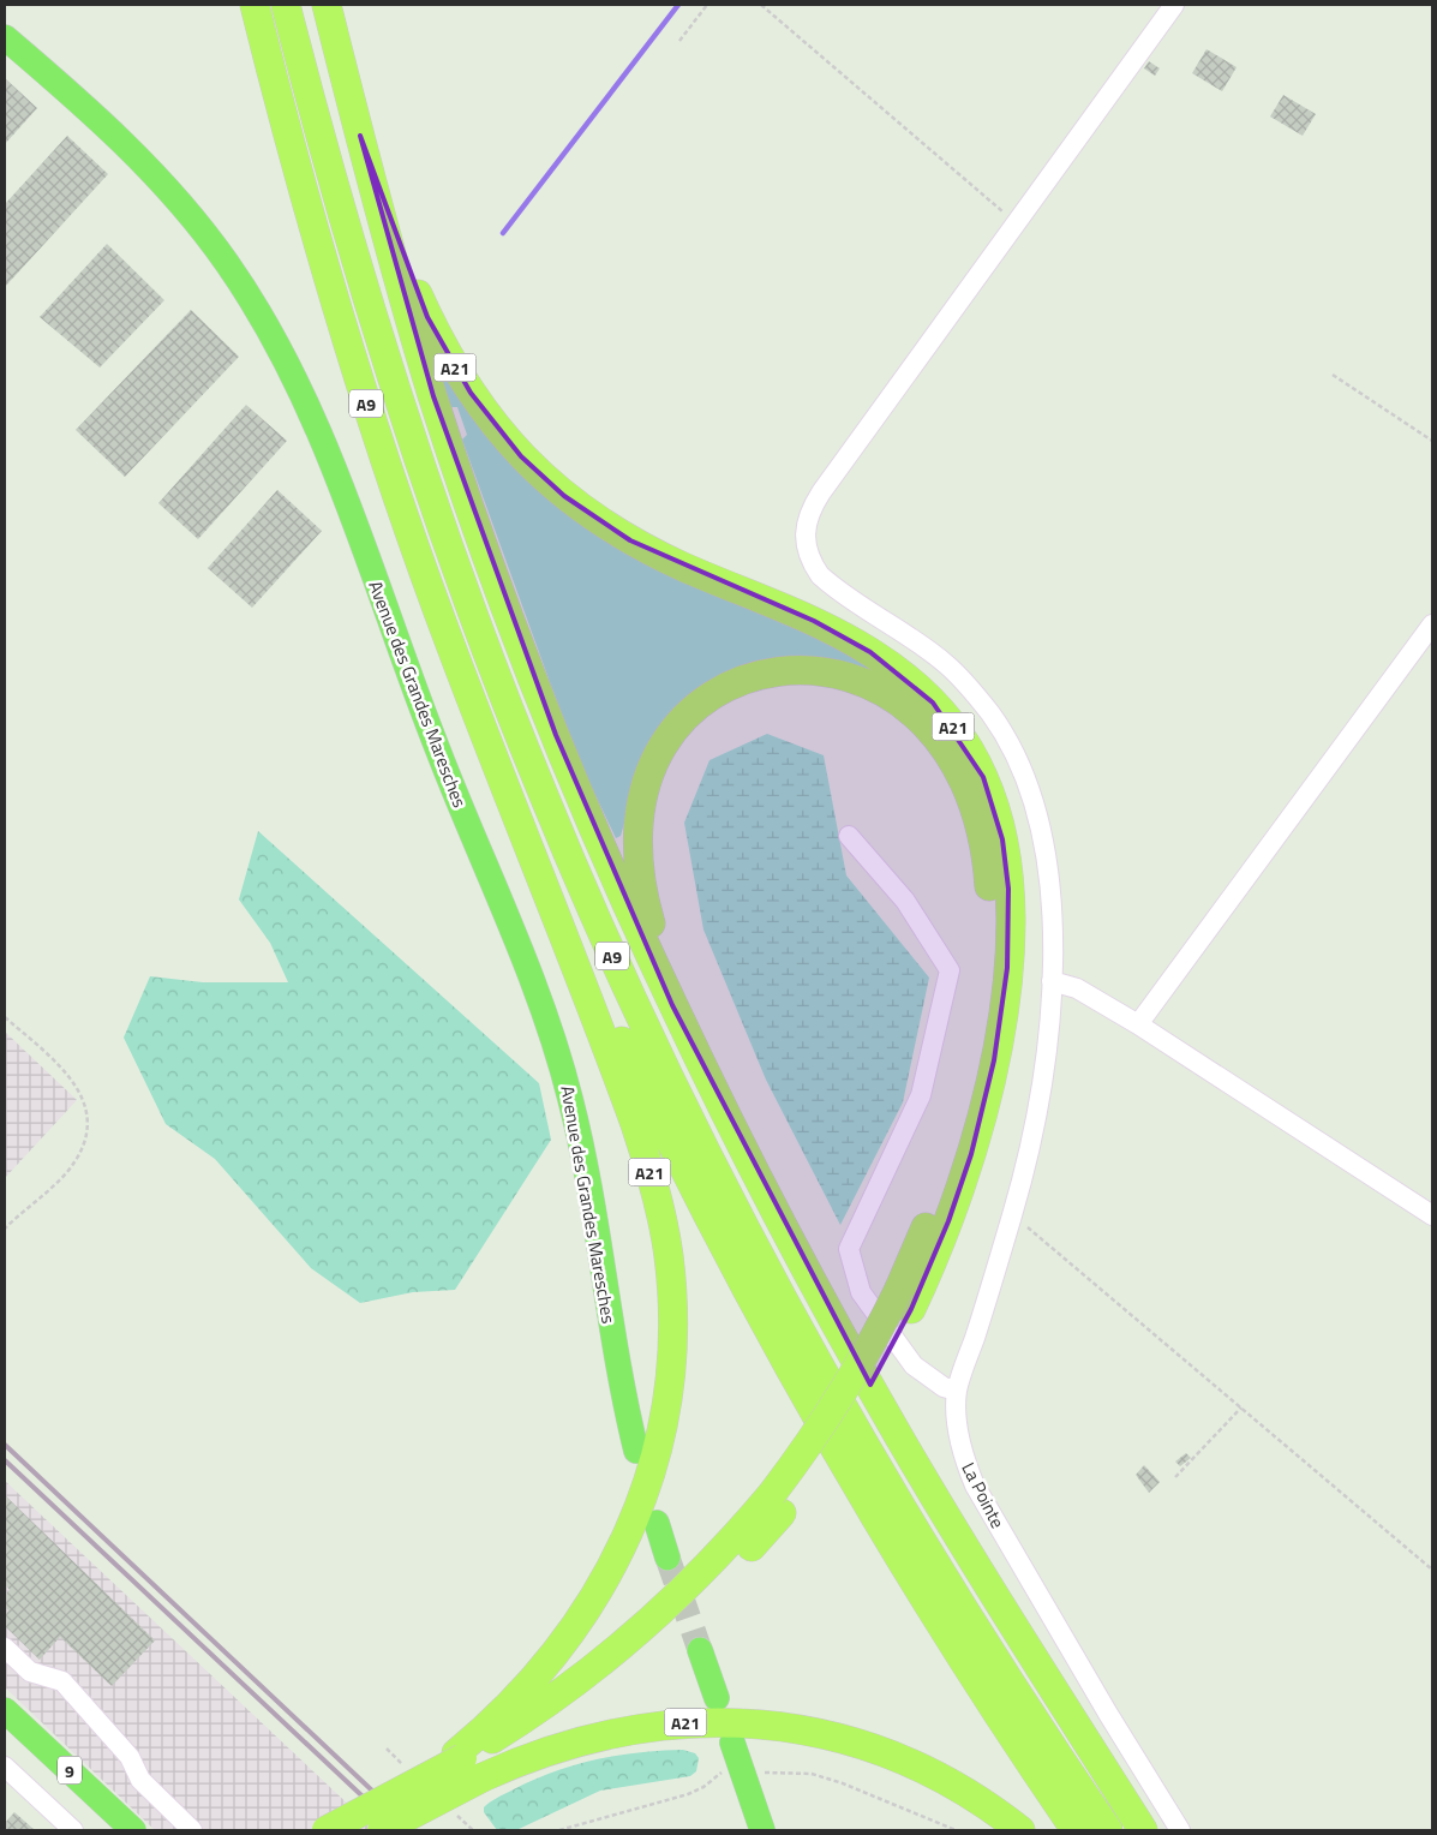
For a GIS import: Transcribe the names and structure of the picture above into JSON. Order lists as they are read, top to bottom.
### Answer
{
  "streets": {
    "highway": ["A21", "A9"],
    "main road": ["Avenue des Grandes Maresches", "9"],
    "street": ["La Pointe"]
  },
  "crossings": [
    ["A21", "A9"]
  ]
}
